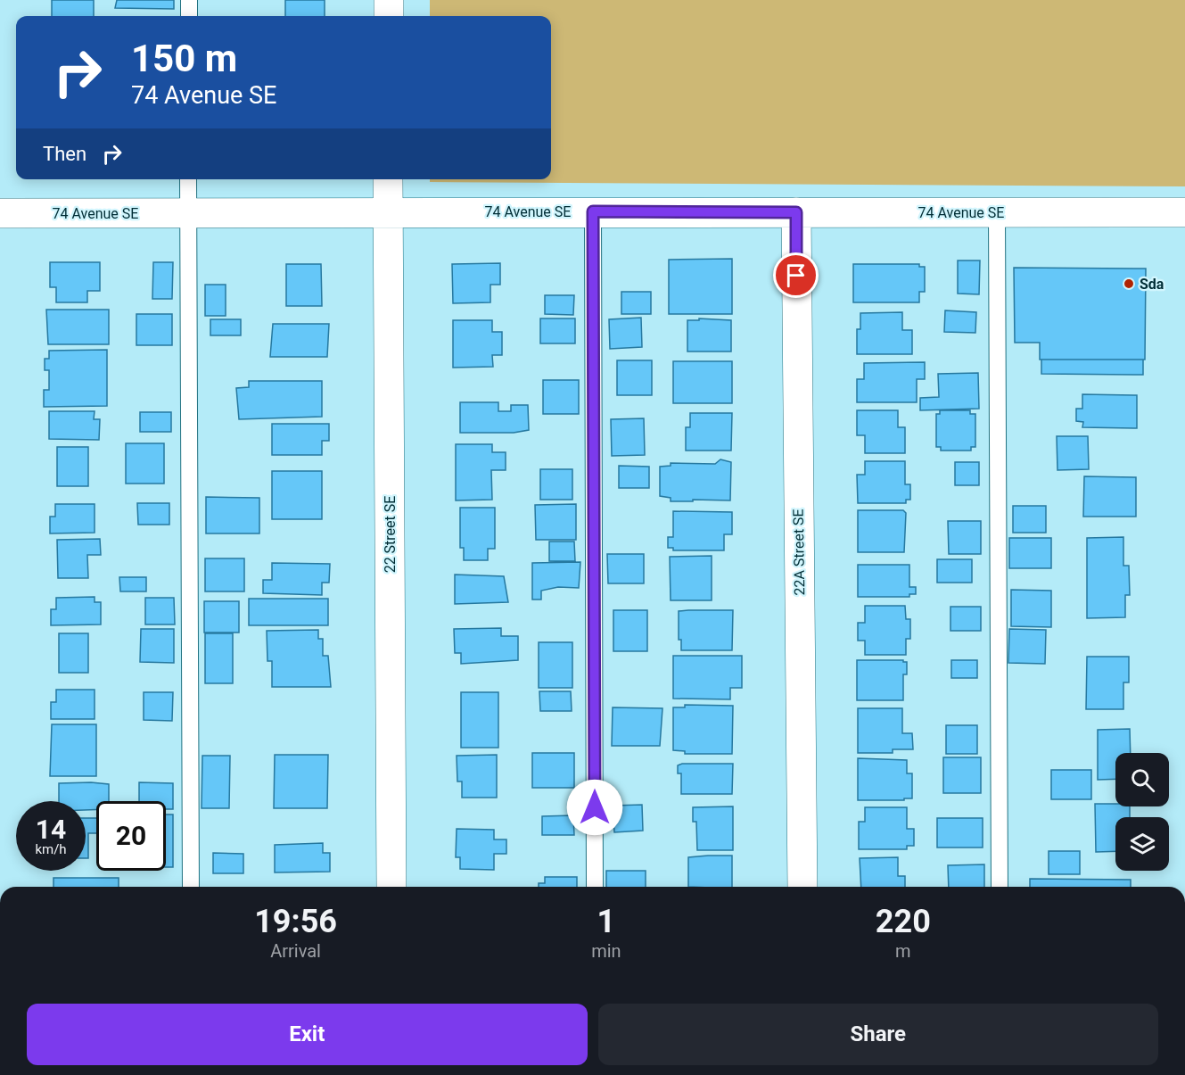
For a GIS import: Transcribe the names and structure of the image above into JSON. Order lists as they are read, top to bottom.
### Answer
{
  "streets": {
    "street": ["74 Avenue SE", "22 Street SE", "22A Street SE"]
  },
  "crossings": [
    ["74 Avenue SE", "22 Street SE"],
    ["74 Avenue SE", "22A Street SE"]
  ],
  "places": ["Sda"],
  "page": {
    "turn": ["150 m", "74 Avenue SE"],
    "then": "Then",
    "speed": "14 km/h",
    "limit": "20",
    "eta": [
      "19:56",
      "Arrival",
      "1",
      "min",
      "220",
      "m"
    ],
    "buttons": ["Exit", "Share"]
  }
}
